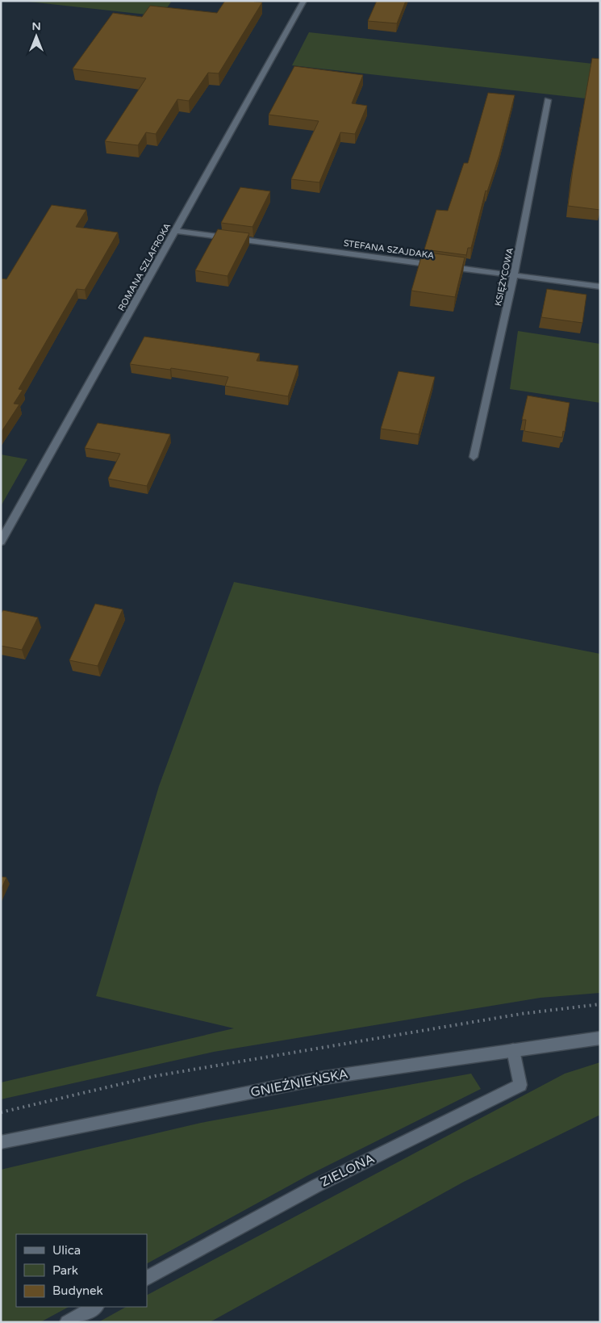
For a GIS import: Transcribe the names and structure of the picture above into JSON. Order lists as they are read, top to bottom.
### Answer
{
  "streets": {
    "street": [
      "STEFANA SZAJDAKA",
      "ROMANA SZLAFROKA",
      "KSIĘŻYCOWA",
      "GNIEŹNIEŃSKA",
      "ZIELONA"
    ]
  },
  "crossings": [
    ["STEFANA SZAJDAKA", "ROMANA SZLAFROKA"],
    ["STEFANA SZAJDAKA", "KSIĘŻYCOWA"],
    ["GNIEŹNIEŃSKA", "ZIELONA"]
  ],
  "legend": ["Ulica", "Park", "Budynek"],
  "north": "top"
}
